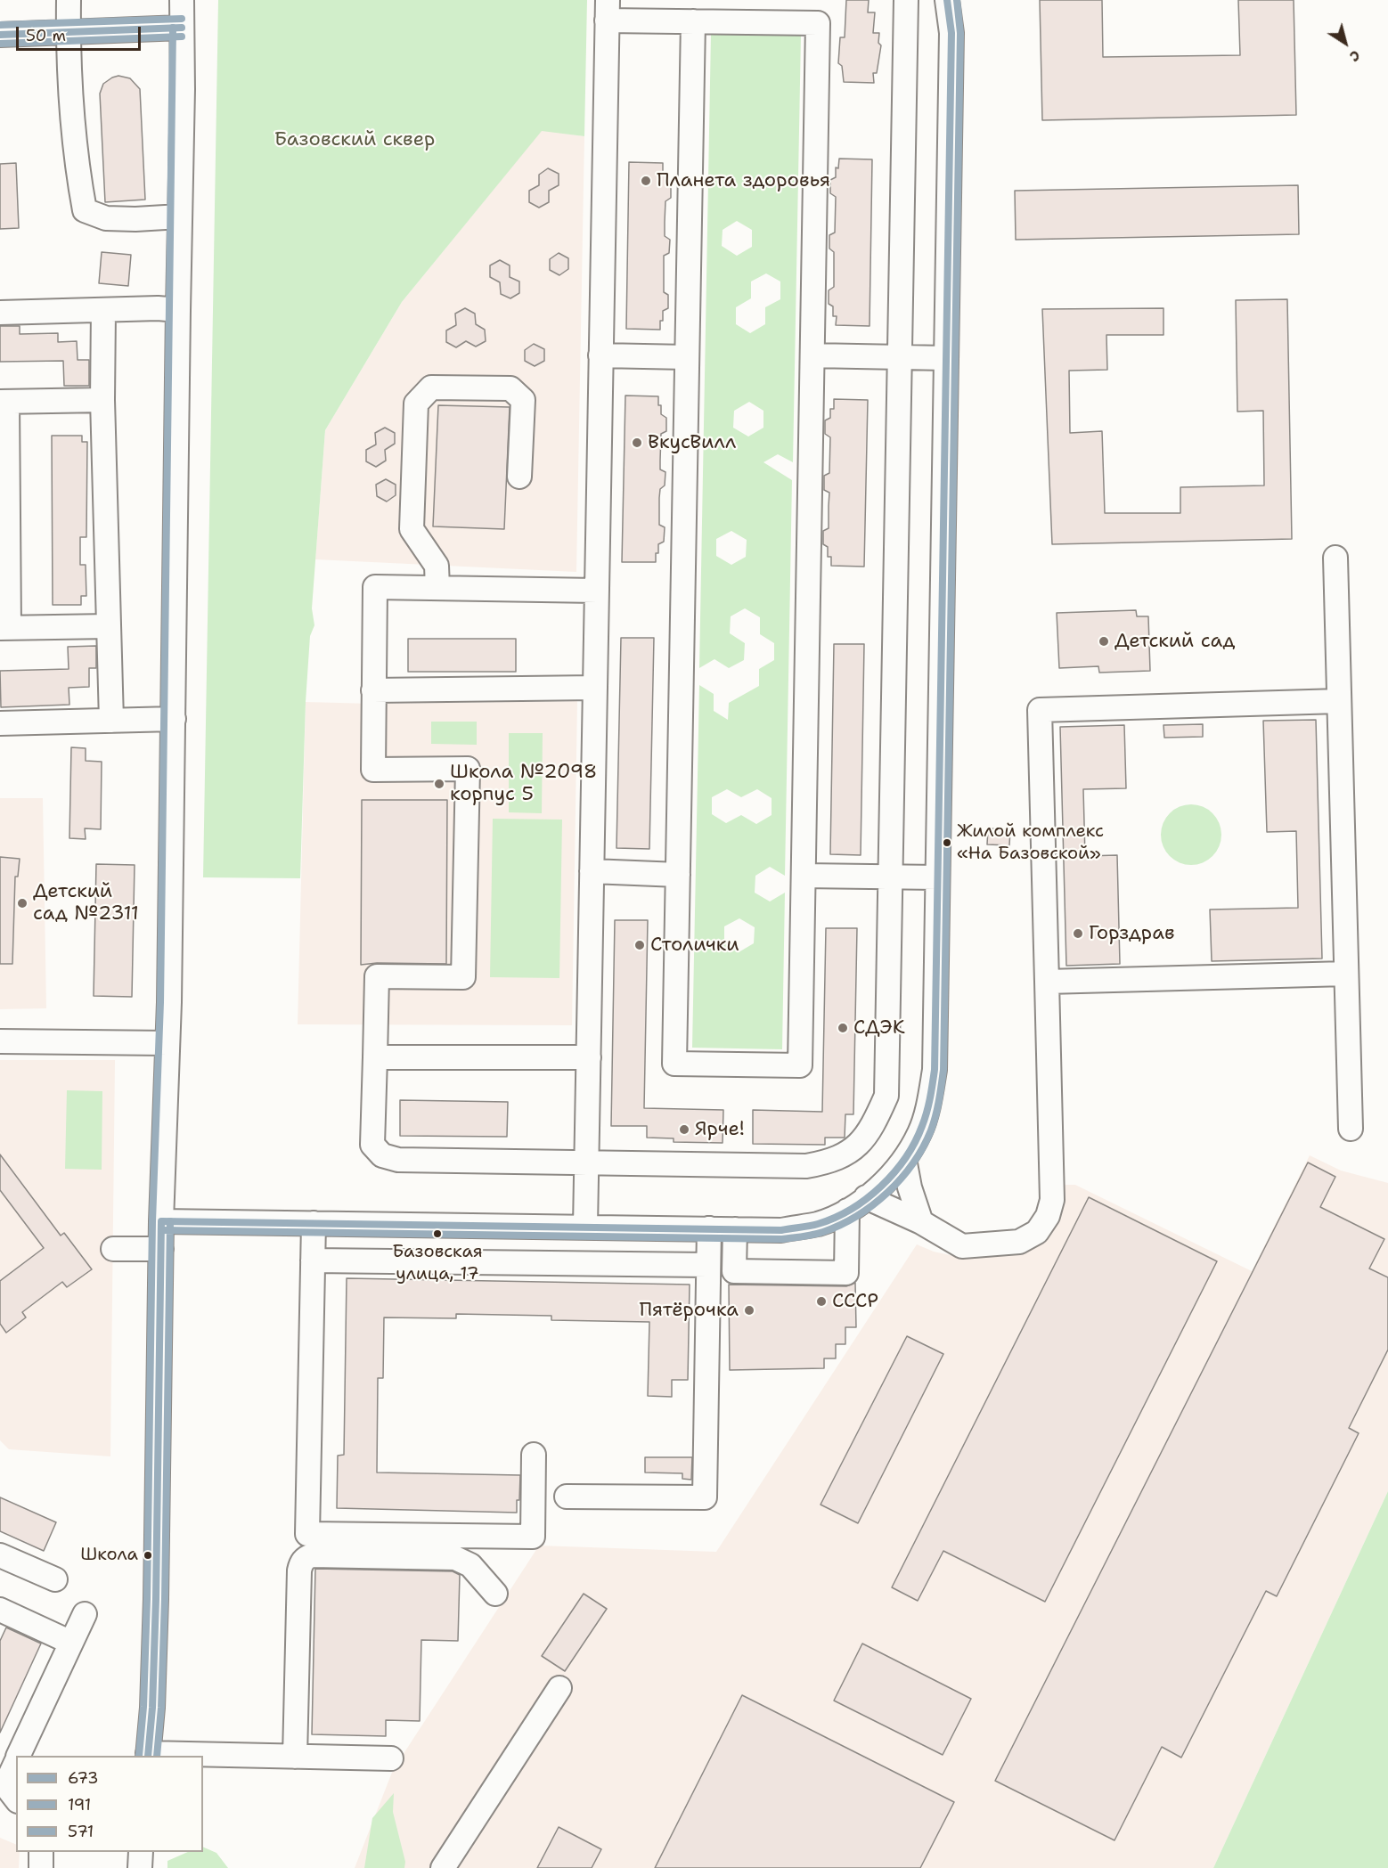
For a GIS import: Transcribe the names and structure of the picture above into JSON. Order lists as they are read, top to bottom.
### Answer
{
  "parks": ["Базовский сквер"],
  "places": [
    "Планета здоровья",
    "ВкусВилл",
    "Детский сад",
    "Школа №2098 корпус 5",
    "Жилой комплекс «На Базовской»",
    "Детский сад №2311",
    "Горздрав",
    "Столички",
    "СДЭК",
    "Ярче!",
    "Базовская улица, 17",
    "СССР",
    "Пятёрочка",
    "Школа"
  ],
  "lines": ["transit line 673", "transit line 191", "transit line 571"],
  "legend": ["673", "191", "571"],
  "scale_bar": "50 m",
  "north": "bottom right"
}
